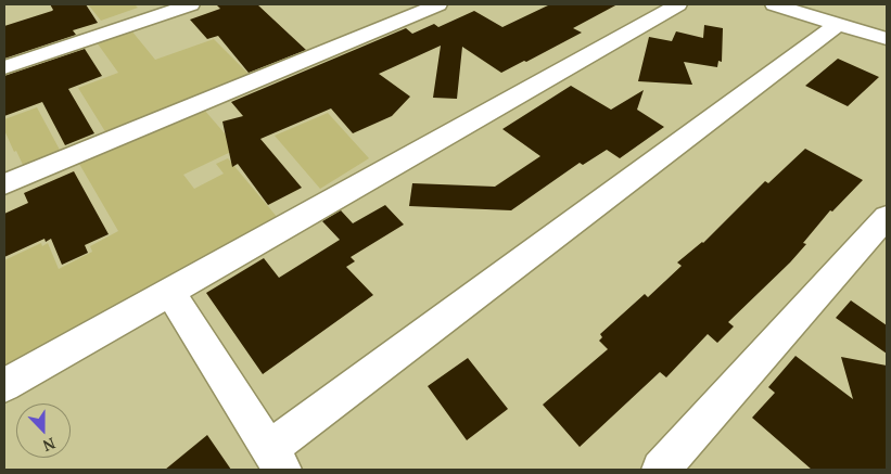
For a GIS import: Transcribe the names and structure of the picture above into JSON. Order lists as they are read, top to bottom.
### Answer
{
  "north": "bottom"
}
